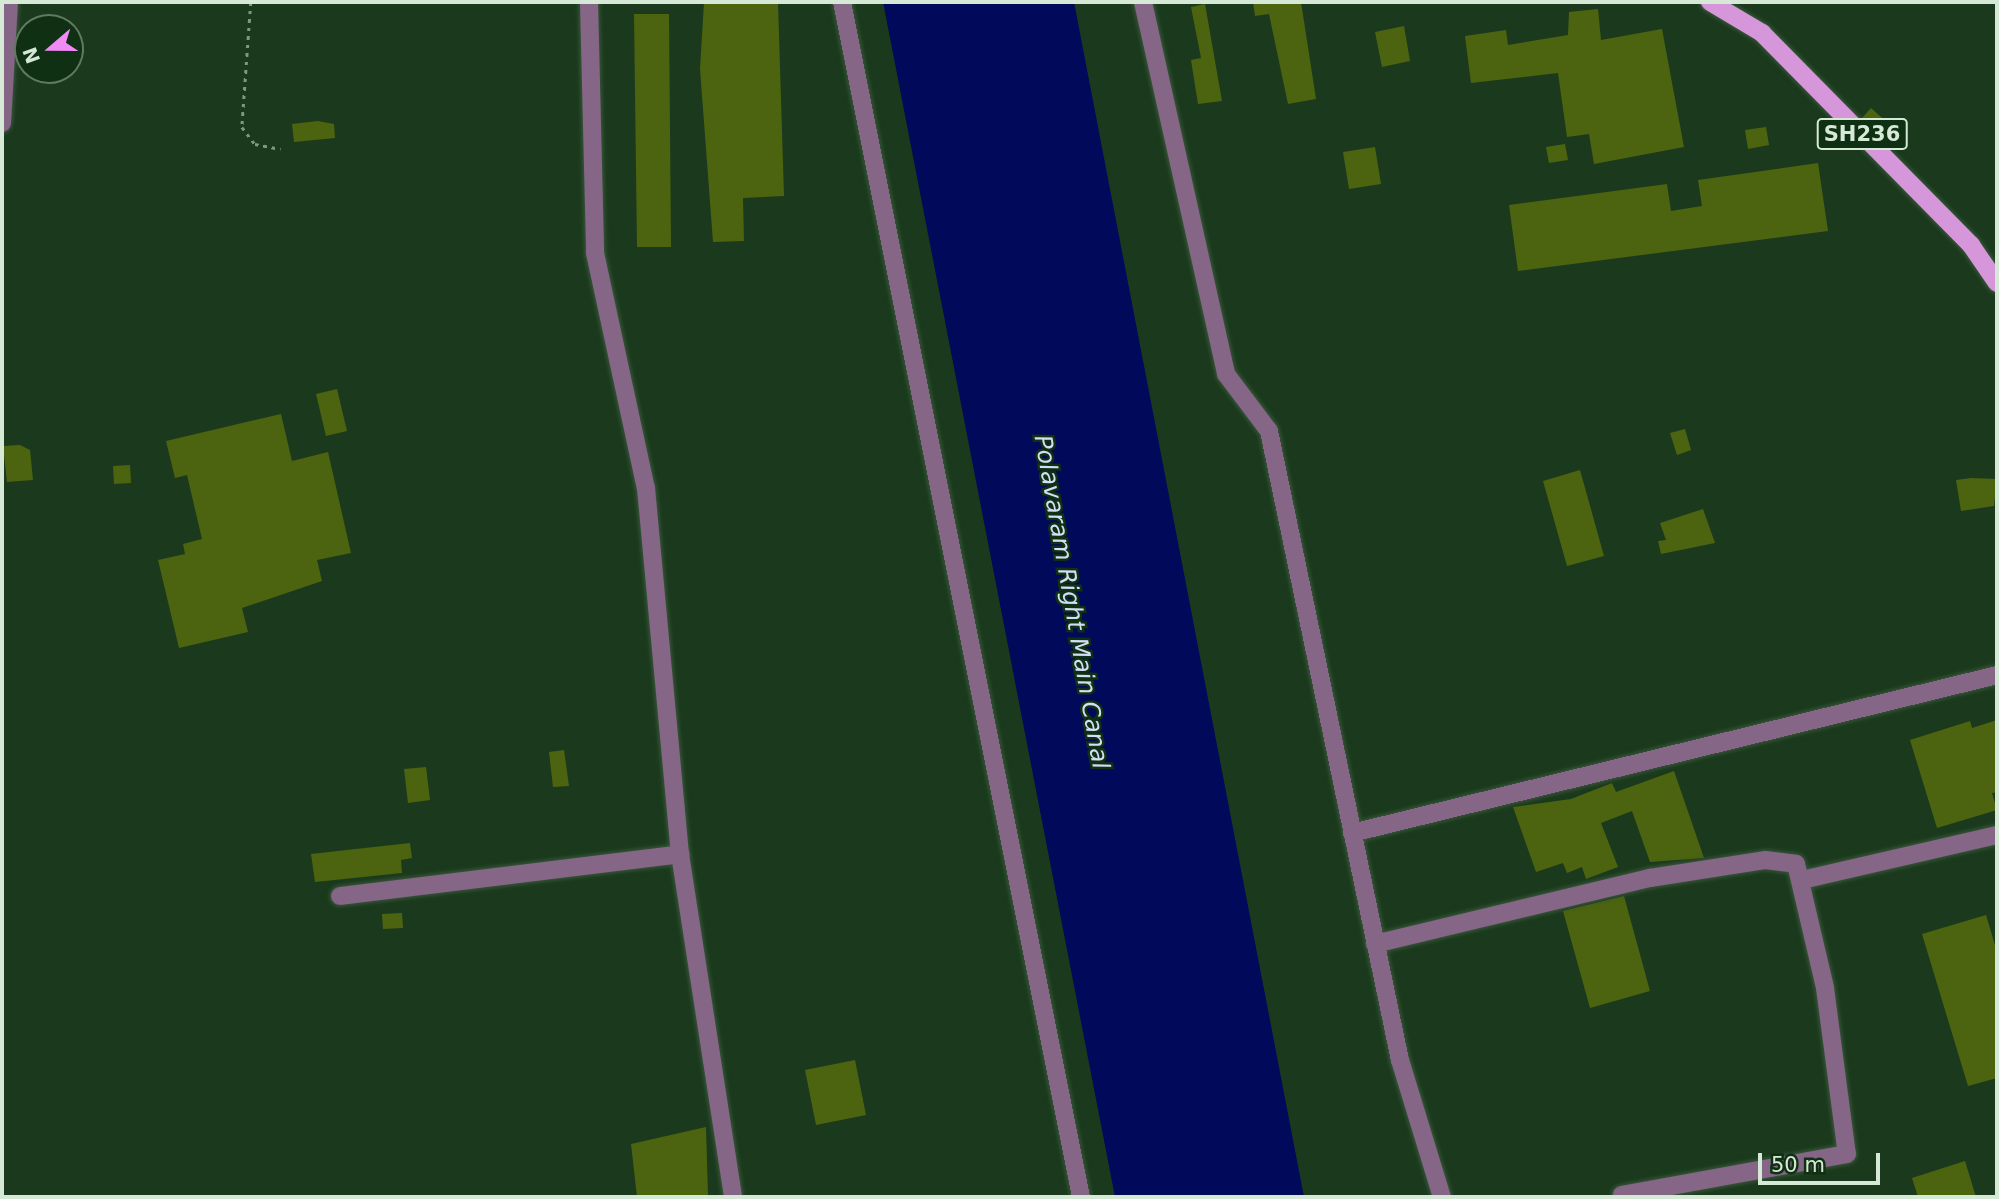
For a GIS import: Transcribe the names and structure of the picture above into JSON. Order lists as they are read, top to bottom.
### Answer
{
  "streets": {
    "main road": ["SH236"]
  },
  "water": ["Polavaram Right Main Canal"],
  "scale_bar": "50 m",
  "north": "left"
}
